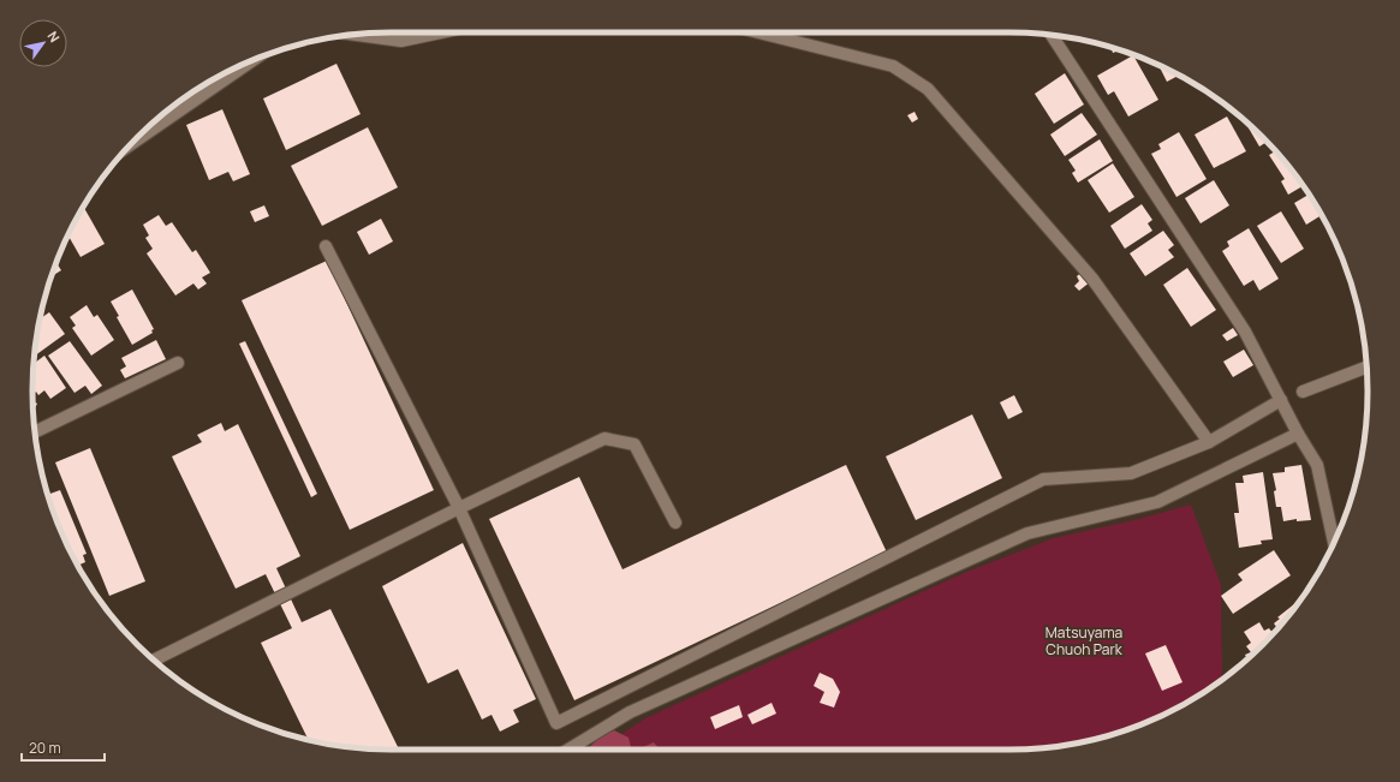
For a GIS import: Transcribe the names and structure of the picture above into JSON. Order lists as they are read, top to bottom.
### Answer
{
  "parks": ["Matsuyama Chuoh Park"],
  "scale_bar": "20 m",
  "north": "top right"
}
